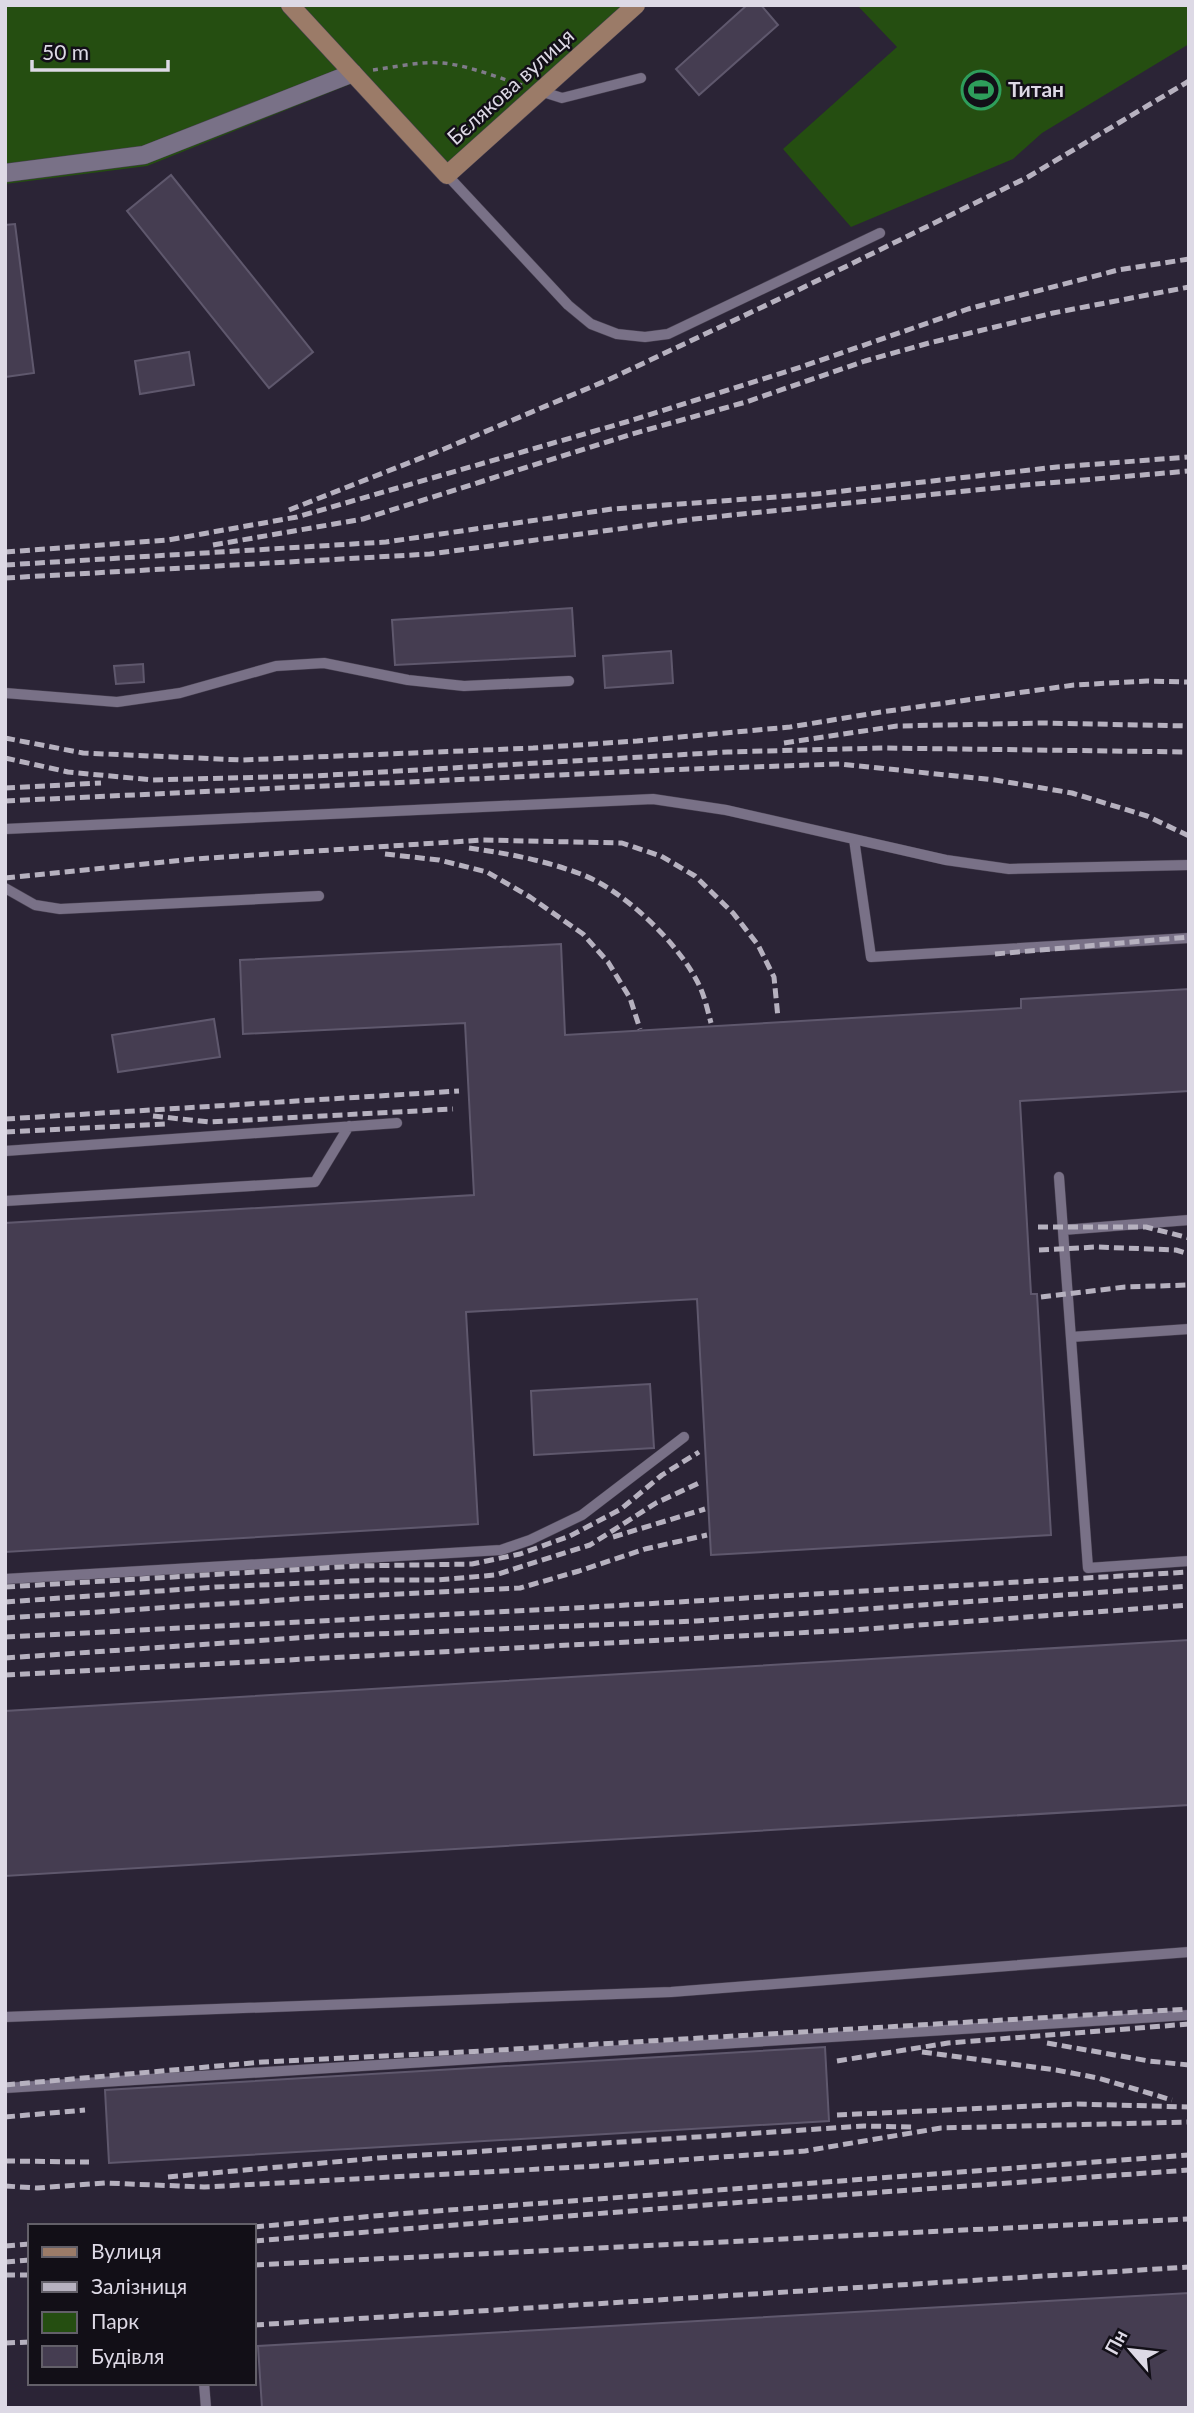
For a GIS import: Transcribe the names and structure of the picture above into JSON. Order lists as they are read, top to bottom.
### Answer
{
  "streets": {
    "street": ["Бєлякова вулиця"]
  },
  "places": {
    "sports": ["Титан"]
  },
  "legend": [
    "Вулиця",
    "Залізниця",
    "Парк",
    "Будівля"
  ],
  "scale_bar": "50 m",
  "north": "top left"
}
